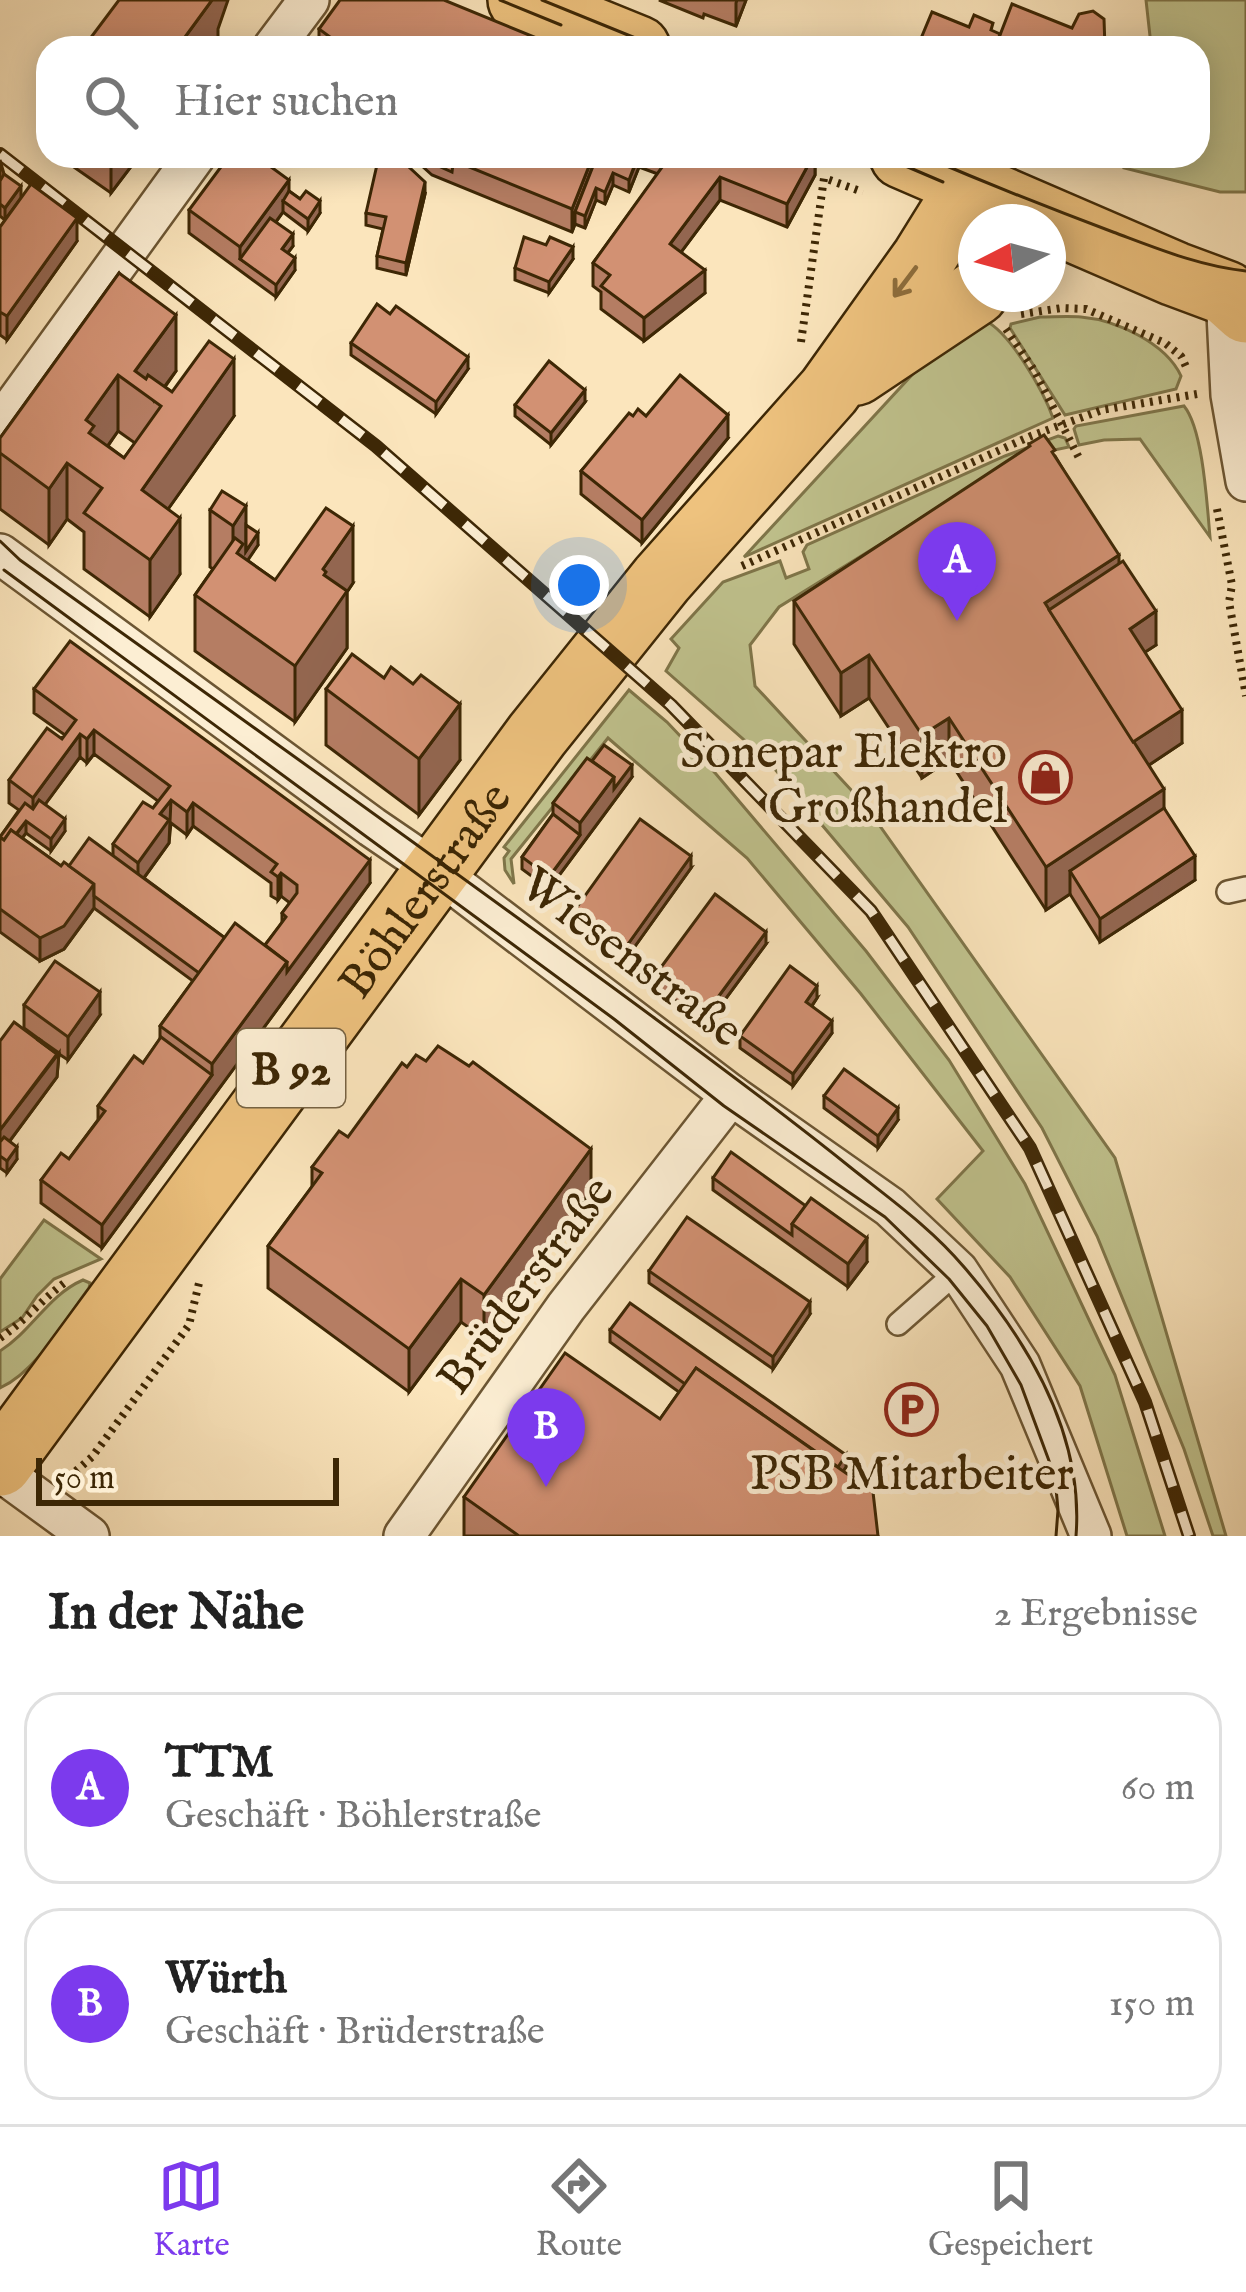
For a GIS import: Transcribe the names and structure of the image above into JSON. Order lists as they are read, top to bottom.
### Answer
{
  "streets": {
    "main road": ["Böhlerstraße", "B 92"],
    "street": ["Wiesenstraße", "Brüderstraße"]
  },
  "crossings": [
    ["Böhlerstraße", "Wiesenstraße"],
    ["Wiesenstraße", "Brüderstraße"]
  ],
  "places": {
    "shop": ["Sonepar Elektro Großhandel"],
    "parking": ["PSB Mitarbeiter"]
  },
  "scale_bar": "50 m",
  "north": "left",
  "page": {
    "search": "Hier suchen",
    "pins": ["A", "B"],
    "scale": "50 m",
    "heading": ["In der Nähe", "2 Ergebnisse"],
    "list": [
      {
        "mark": "A",
        "name": "TTM",
        "note": "Geschäft · Böhlerstraße",
        "value": "60 m"
      },
      {
        "mark": "B",
        "name": "Würth",
        "note": "Geschäft · Brüderstraße",
        "value": "150 m"
      }
    ],
    "nav": ["Karte", "Route", "Gespeichert"]
  }
}
